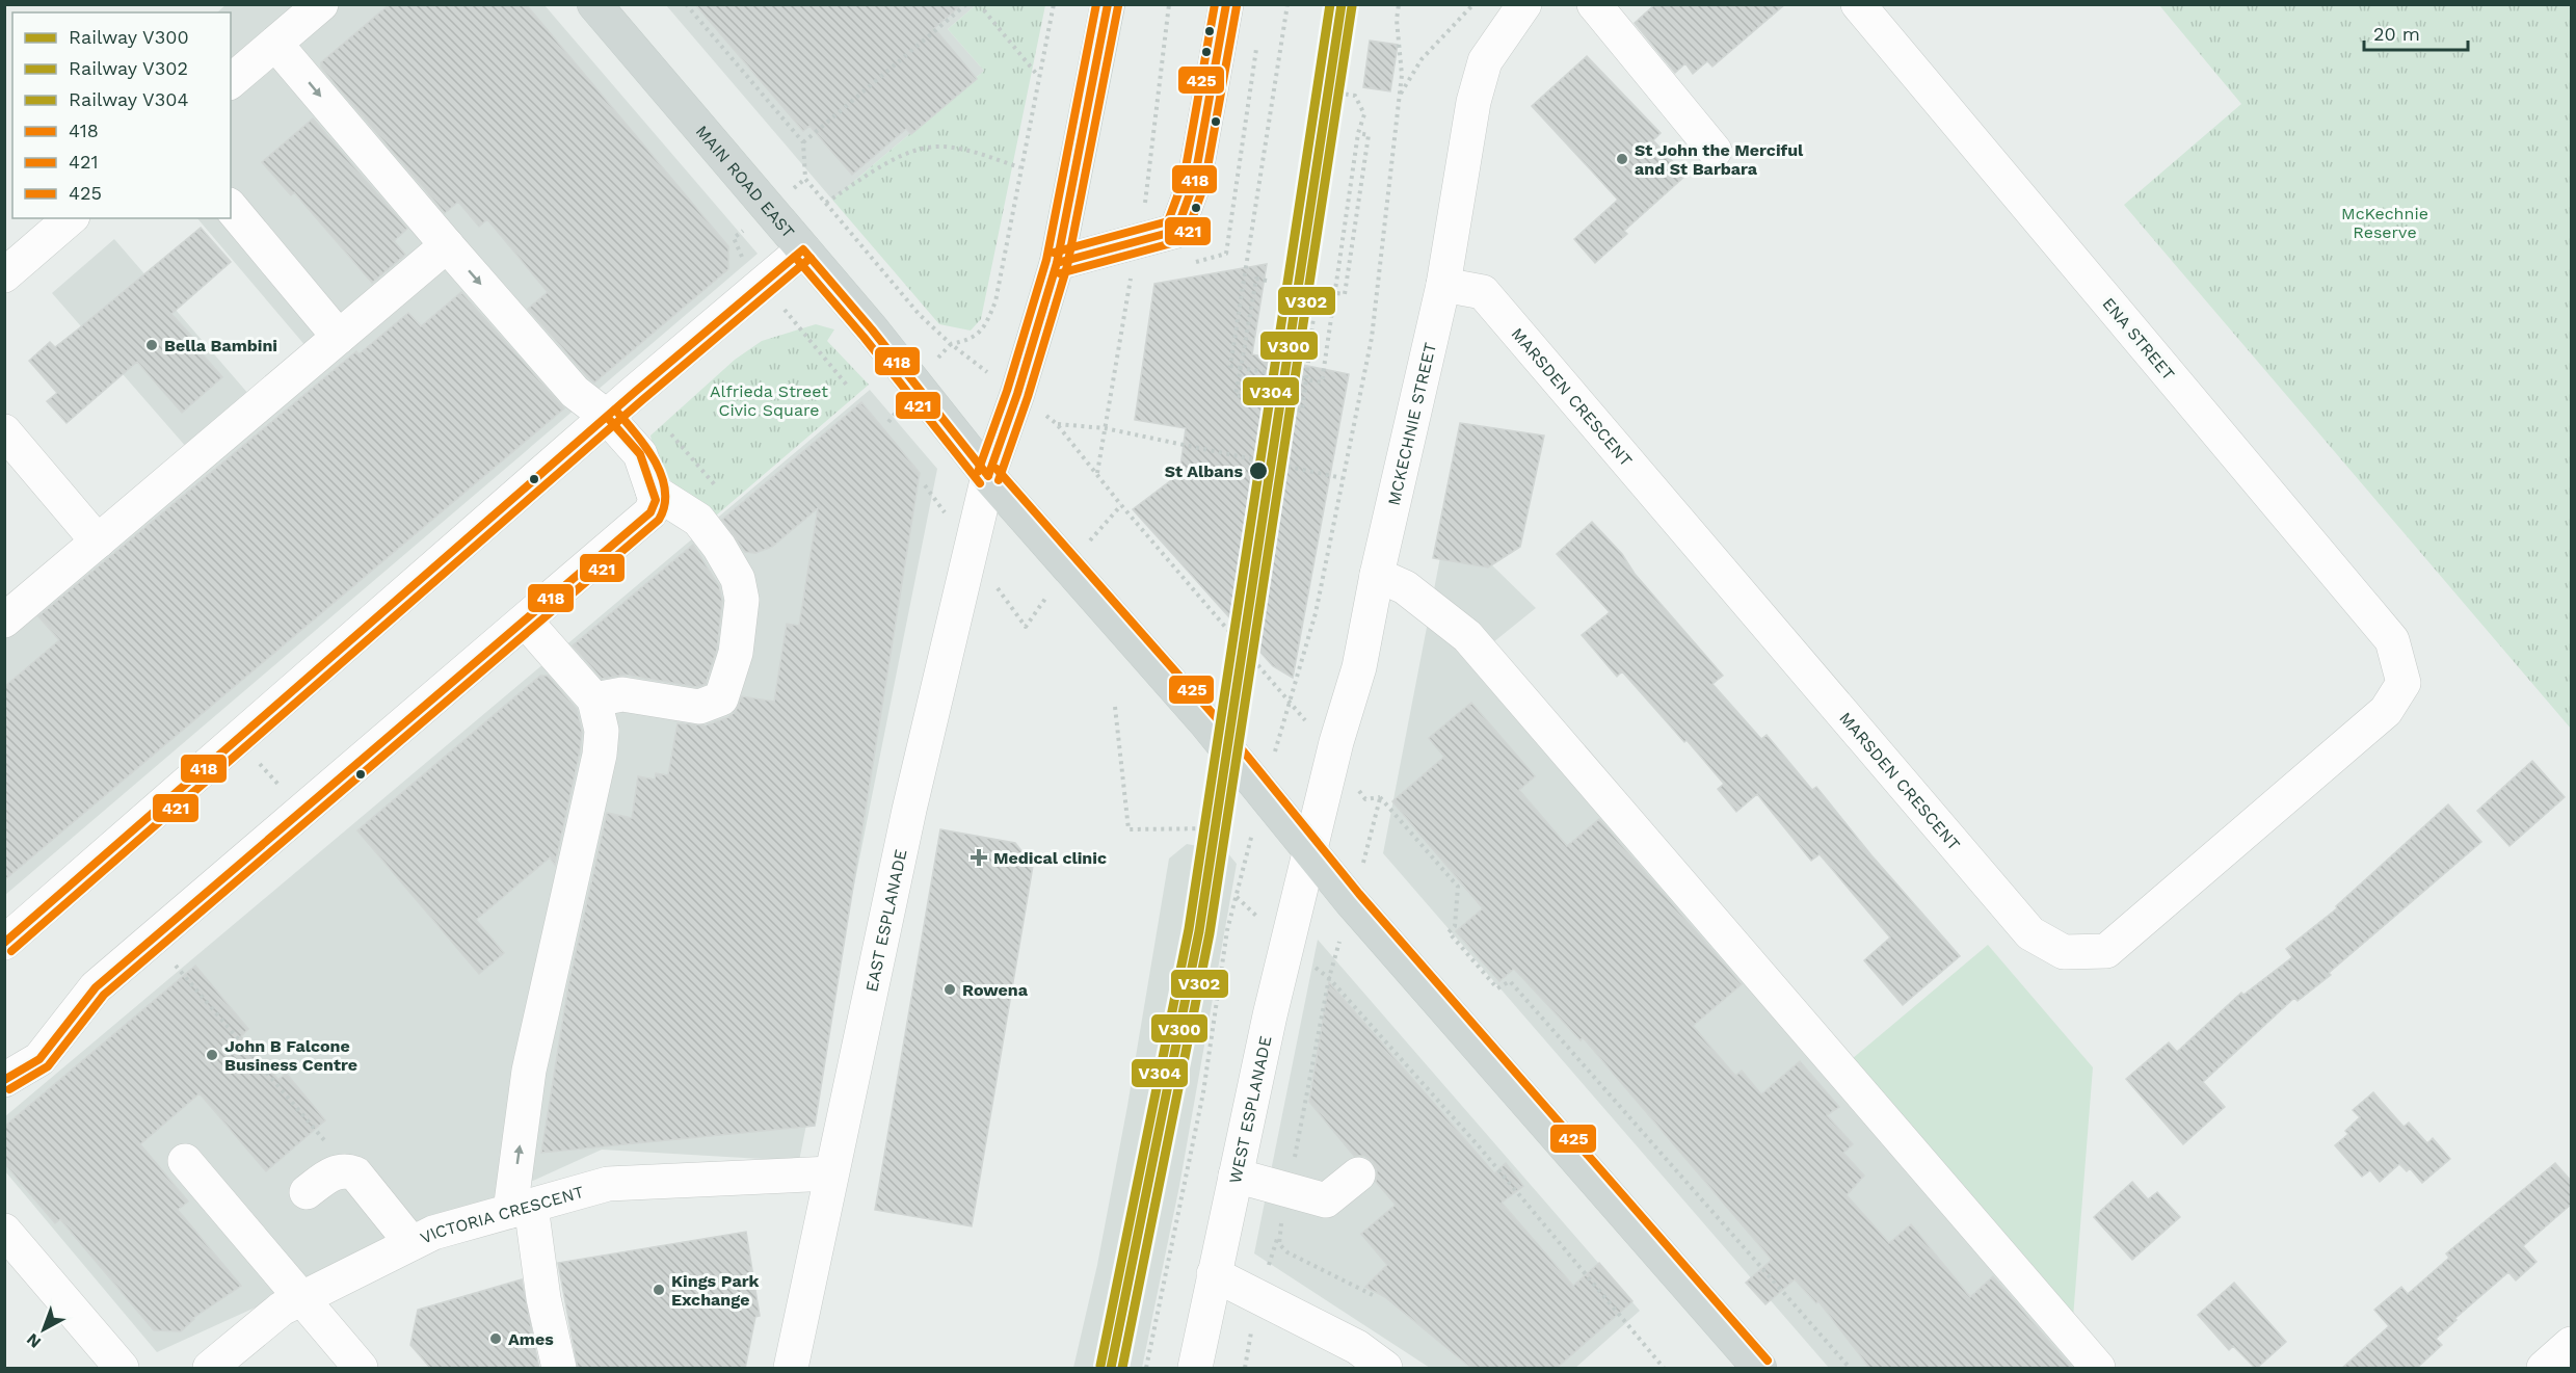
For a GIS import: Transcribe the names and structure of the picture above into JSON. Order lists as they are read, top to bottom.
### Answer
{
  "streets": {
    "main road": ["MAIN ROAD EAST"],
    "street": [
      "ENA STREET",
      "MARSDEN CRESCENT",
      "MCKECHNIE STREET",
      "EAST ESPLANADE",
      "WEST ESPLANADE",
      "VICTORIA CRESCENT"
    ]
  },
  "crossings": [
    ["MAIN ROAD EAST", "MCKECHNIE STREET"],
    ["MAIN ROAD EAST", "EAST ESPLANADE"],
    ["MAIN ROAD EAST", "WEST ESPLANADE"],
    ["ENA STREET", "MARSDEN CRESCENT"],
    ["MARSDEN CRESCENT", "MCKECHNIE STREET"],
    ["MCKECHNIE STREET", "WEST ESPLANADE"],
    ["EAST ESPLANADE", "VICTORIA CRESCENT"]
  ],
  "parks": ["McKechnie Reserve", "Alfrieda Street Civic Square"],
  "places": {
    "other": [
      "St John the Merciful and St Barbara",
      "Bella Bambini",
      "St Albans",
      "Rowena",
      "John B Falcone Business Centre",
      "Kings Park Exchange",
      "Ames"
    ],
    "health": ["Medical clinic"]
  },
  "lines": [
    "rail line V300",
    "rail line V304",
    "transit line 418",
    "transit line 425",
    "rail line V302",
    "transit line 421"
  ],
  "legend": [
    "Railway V300",
    "Railway V302",
    "Railway V304",
    "418",
    "421",
    "425"
  ],
  "scale_bar": "20 m",
  "north": "bottom left"
}
